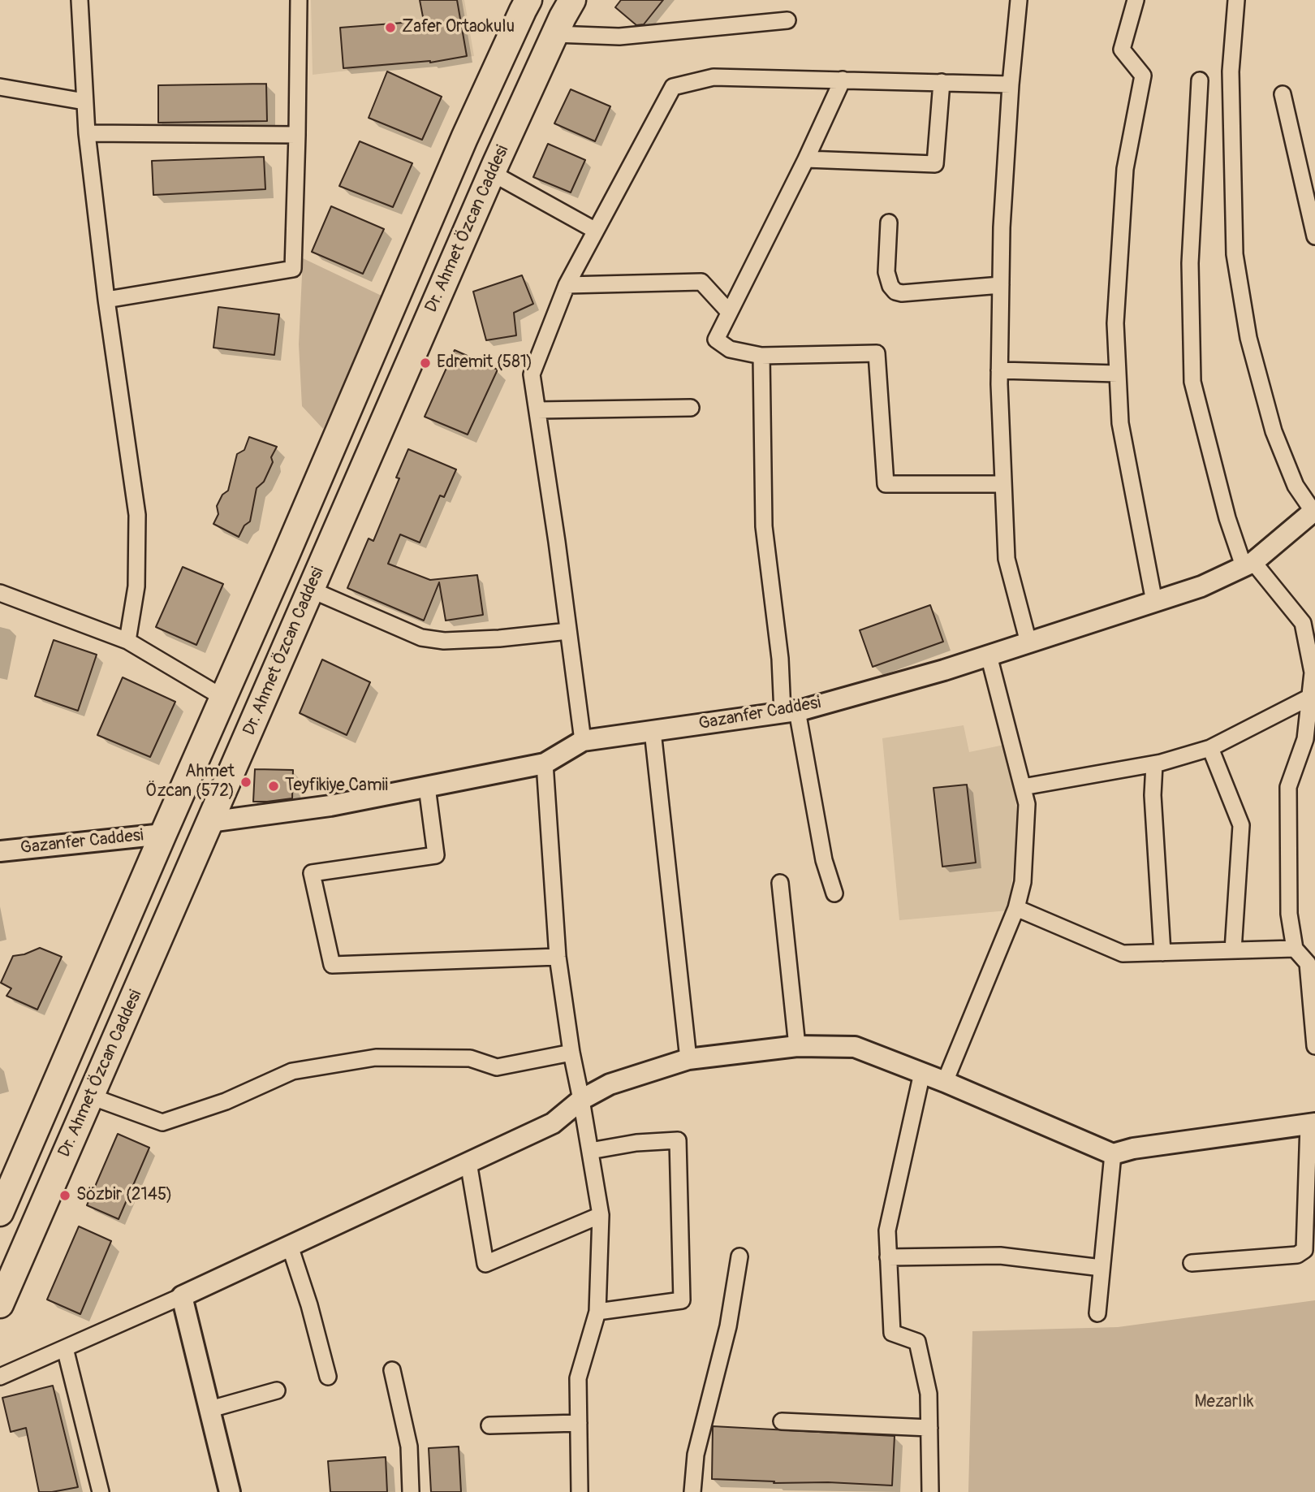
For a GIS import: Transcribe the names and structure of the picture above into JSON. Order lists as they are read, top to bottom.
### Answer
{
  "streets": {
    "main road": ["Dr. Ahmet Özcan Caddesi"],
    "street": ["Gazanfer Caddesi"]
  },
  "crossings": [
    ["Dr. Ahmet Özcan Caddesi", "Gazanfer Caddesi"]
  ],
  "parks": ["Mezarlık"],
  "places": [
    "Zafer Ortaokulu",
    "Edremit (581)",
    "Ahmet Özcan (572)",
    "Teyfikiye Camii",
    "Sözbir (2145)"
  ]
}
